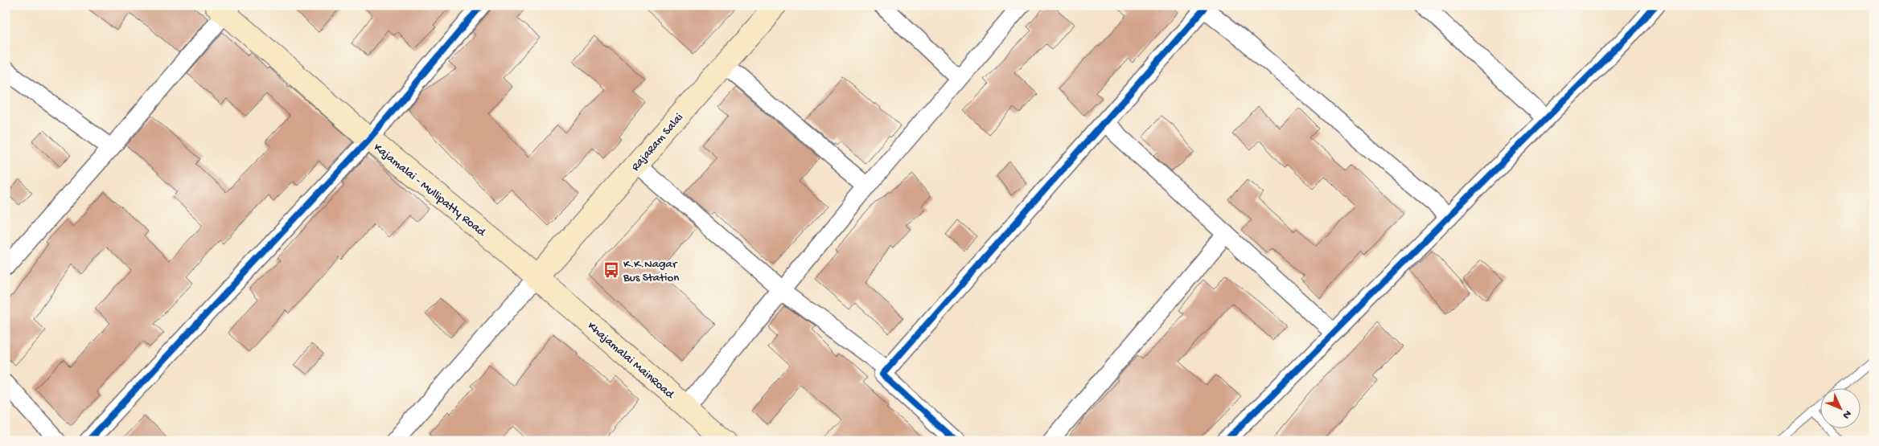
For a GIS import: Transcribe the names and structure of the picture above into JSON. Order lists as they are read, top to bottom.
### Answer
{
  "streets": {
    "main road": ["RajaRam Salai", "Kajamalai - Mullipatty Road", "Khajamalai MainRoad"]
  },
  "crossings": [
    ["RajaRam Salai", "Kajamalai - Mullipatty Road"],
    ["RajaRam Salai", "Khajamalai MainRoad"],
    ["Kajamalai - Mullipatty Road", "Khajamalai MainRoad"]
  ],
  "places": {
    "bus stop": ["K.K.Nagar Bus Station"]
  },
  "north": "bottom right"
}
